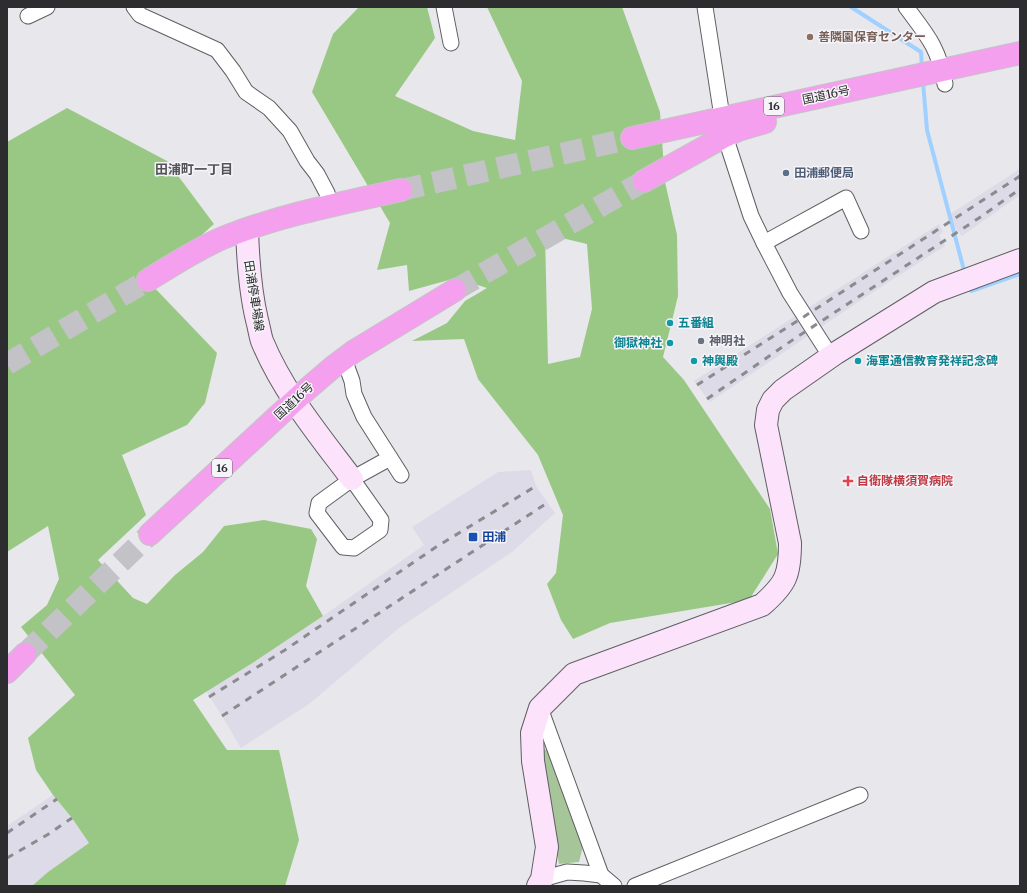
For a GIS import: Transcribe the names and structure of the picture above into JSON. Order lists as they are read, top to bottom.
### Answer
{
  "streets": {
    "highway": ["国道16号", "16"],
    "street": ["田浦停車場線"]
  },
  "crossings": [
    ["国道16号", "田浦停車場線"]
  ],
  "districts": ["田浦町一丁目"],
  "places": {
    "other": [
      "善隣園保育センター",
      "田浦郵便局",
      "五番組",
      "神明社",
      "御獄神社",
      "神輿殿",
      "海軍通信教育発祥記念碑"
    ],
    "health": ["自衛隊横須賀病院"],
    "transit": ["田浦"]
  }
}
